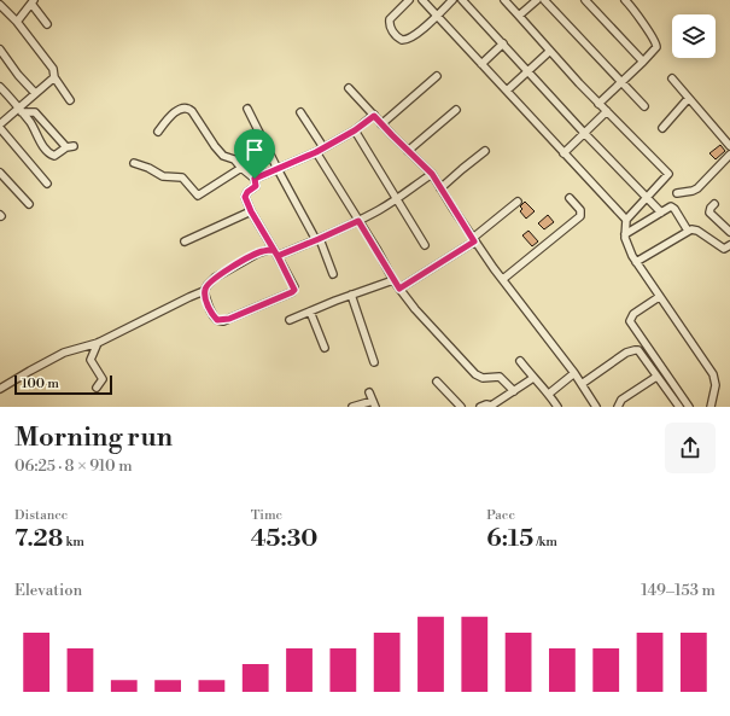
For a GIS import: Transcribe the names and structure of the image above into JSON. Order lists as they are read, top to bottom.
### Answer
{
  "scale_bar": "100 m",
  "page": {
    "scale": "100 m",
    "heading": ["Morning run", "06:25 · 8 × 910 m"],
    "stats": [
      ["Distance", "7.28 km"],
      ["Time", "45:30"],
      ["Pace", "6:15 /km"]
    ],
    "chart": ["Elevation", "149–153 m"]
  }
}
